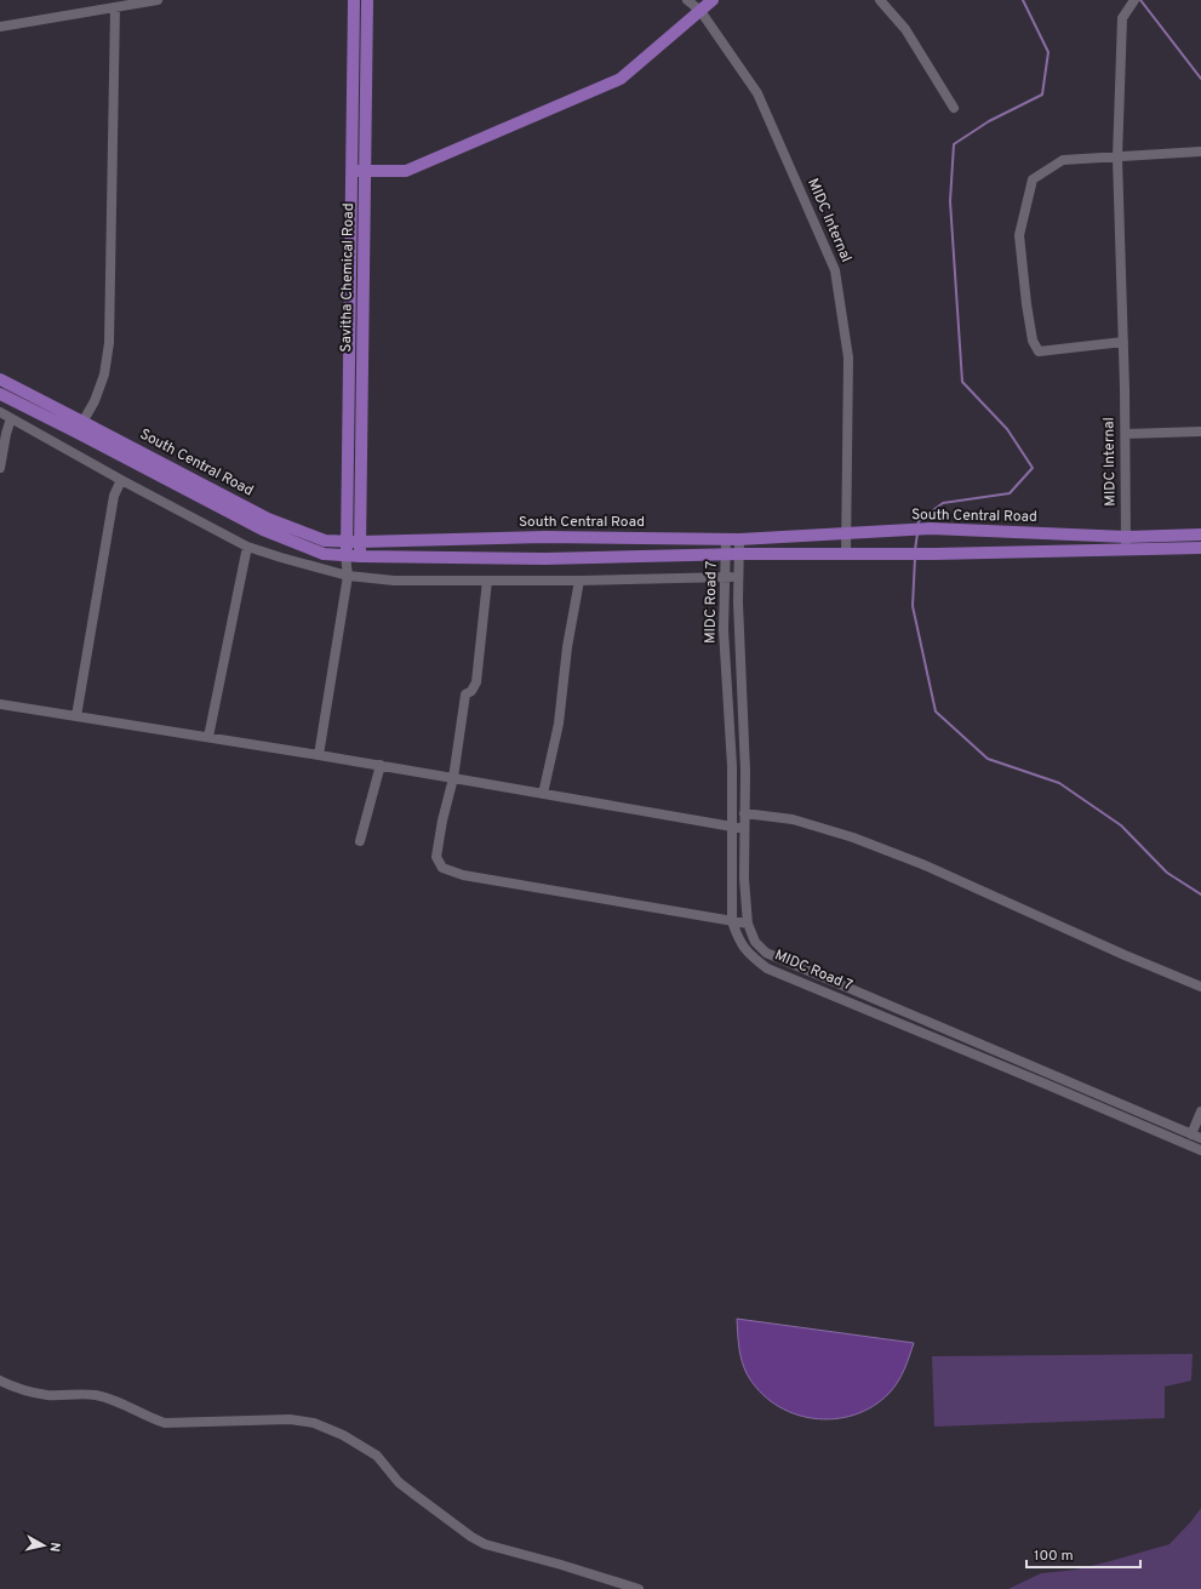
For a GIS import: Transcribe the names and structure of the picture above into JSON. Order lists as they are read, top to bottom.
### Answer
{
  "streets": {
    "main road": ["Savitha Chemical Road", "South Central Road"],
    "street": ["MIDC Internal", "MIDC Road 7"]
  },
  "crossings": [
    ["MIDC Internal", "South Central Road"],
    ["Savitha Chemical Road", "South Central Road"],
    ["South Central Road", "MIDC Road 7"]
  ],
  "scale_bar": "100 m",
  "north": "right"
}
